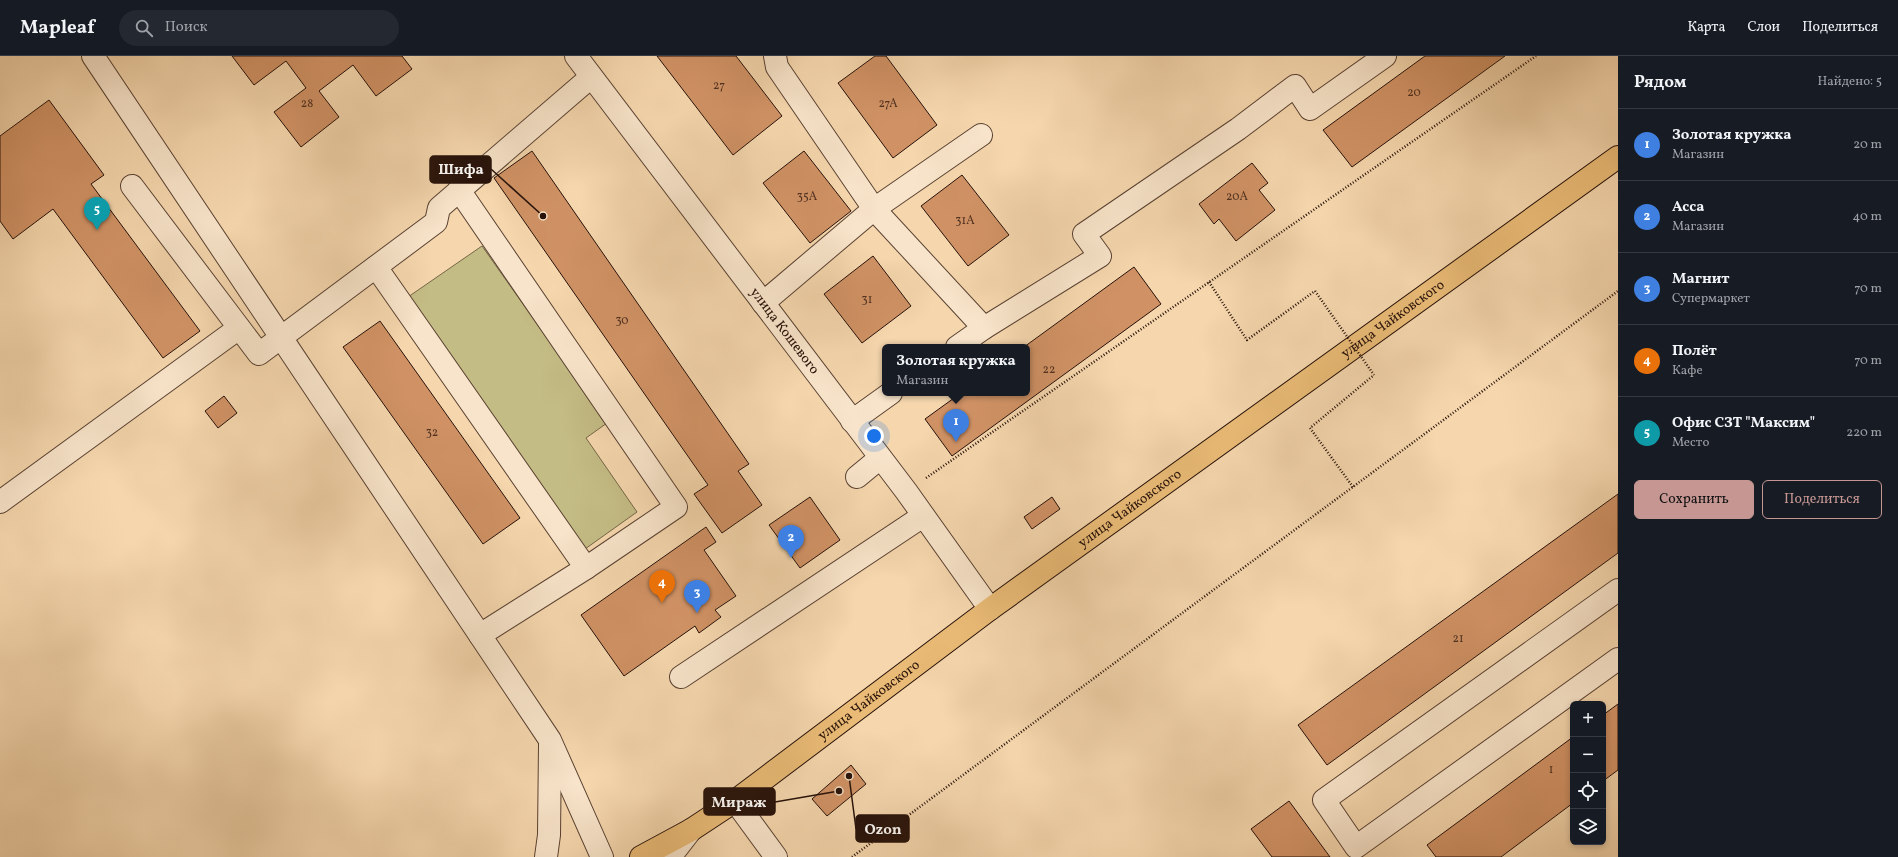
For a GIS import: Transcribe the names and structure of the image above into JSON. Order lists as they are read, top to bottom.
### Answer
{
  "streets": {
    "main road": ["улица Чайковского"],
    "street": ["улица Кошевого"]
  },
  "crossings": [
    ["улица Чайковского", "улица Кошевого"]
  ],
  "places": ["Шифа", "Ozon", "Мираж"],
  "house_numbers": [
    "27",
    "20",
    "28",
    "27А",
    "35А",
    "20А",
    "31А",
    "31",
    "30",
    "22",
    "32",
    "21",
    "1"
  ],
  "page": {
    "header": "Mapleaf",
    "search": "Поиск",
    "nav": ["Карта", "Слои", "Поделиться"],
    "heading": ["Рядом", "Найдено: 5"],
    "list": [
      {
        "mark": "1",
        "name": "Золотая кружка",
        "note": "Магазин",
        "value": "20 m"
      },
      {
        "mark": "2",
        "name": "Acca",
        "note": "Магазин",
        "value": "40 m"
      },
      {
        "mark": "3",
        "name": "Магнит",
        "note": "Супермаркет",
        "value": "70 m"
      },
      {
        "mark": "4",
        "name": "Полёт",
        "note": "Кафе",
        "value": "70 m"
      },
      {
        "mark": "5",
        "name": "Офис СЗТ \"Максим\"",
        "note": "Место",
        "value": "220 m"
      }
    ],
    "pins": [
      "5",
      "1",
      "2",
      "4",
      "3"
    ],
    "popup": ["Золотая кружка", "Магазин"],
    "buttons": ["Сохранить", "Поделиться"],
    "map_buttons": ["+", "−"]
  }
}
